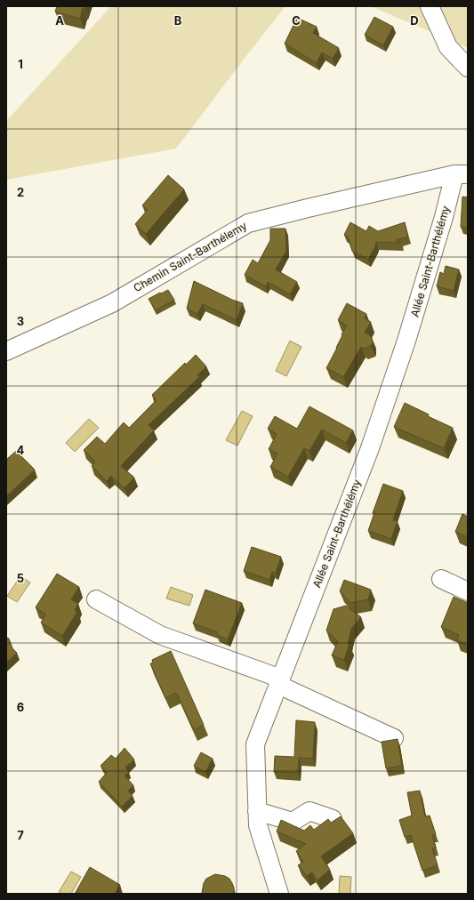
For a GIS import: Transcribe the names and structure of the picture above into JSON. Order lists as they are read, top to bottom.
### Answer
{
  "streets": {
    "street": ["Chemin Saint-Barthélemy", "Allée Saint-Barthélémy"]
  },
  "crossings": [
    ["Chemin Saint-Barthélemy", "Allée Saint-Barthélémy"]
  ],
  "grid": {
    "columns": [
      "A",
      "B",
      "C",
      "D"
    ],
    "rows": [
      "1",
      "2",
      "3",
      "4",
      "5",
      "6",
      "7"
    ]
  }
}
